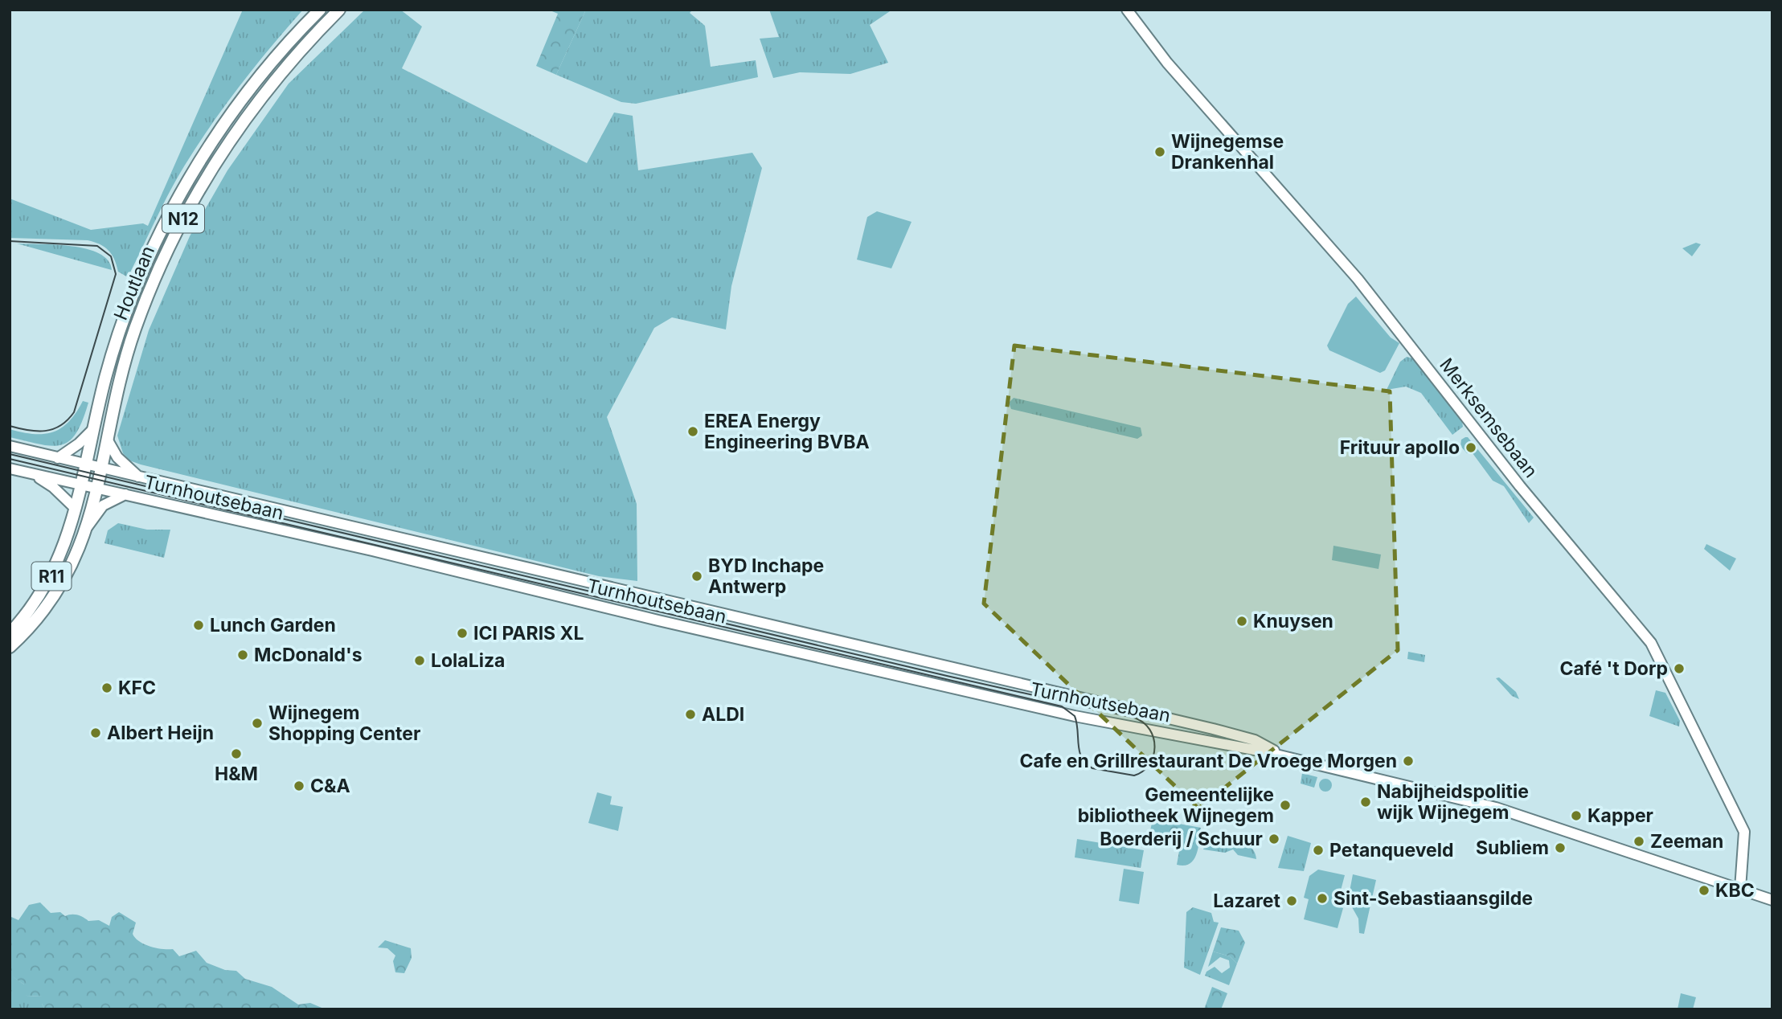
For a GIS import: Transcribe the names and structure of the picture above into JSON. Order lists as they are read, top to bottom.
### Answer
{
  "streets": {
    "main road": [
      "N12",
      "Houtlaan",
      "Merksemsebaan",
      "Turnhoutsebaan",
      "R11"
    ]
  },
  "crossings": [
    ["Houtlaan", "Turnhoutsebaan"],
    ["Houtlaan", "R11"],
    ["Merksemsebaan", "Turnhoutsebaan"],
    ["Turnhoutsebaan", "R11"]
  ],
  "places": [
    "Wijnegemse Drankenhal",
    "EREA Energy Engineering BVBA",
    "Frituur apollo",
    "BYD Inchape Antwerp",
    "Knuysen",
    "Lunch Garden",
    "ICI PARIS XL",
    "McDonald's",
    "LolaLiza",
    "Café 't Dorp",
    "KFC",
    "ALDI",
    "Wijnegem Shopping Center",
    "Albert Heijn",
    "H&M",
    "Cafe en Grillrestaurant De Vroege Morgen",
    "C&A",
    "Nabijheidspolitie wijk Wijnegem",
    "Gemeentelijke bibliotheek Wijnegem",
    "Kapper",
    "Boerderij / Schuur",
    "Zeeman",
    "Subliem",
    "Petanqueveld",
    "KBC",
    "Sint-Sebastiaansgilde",
    "Lazaret"
  ]
}
